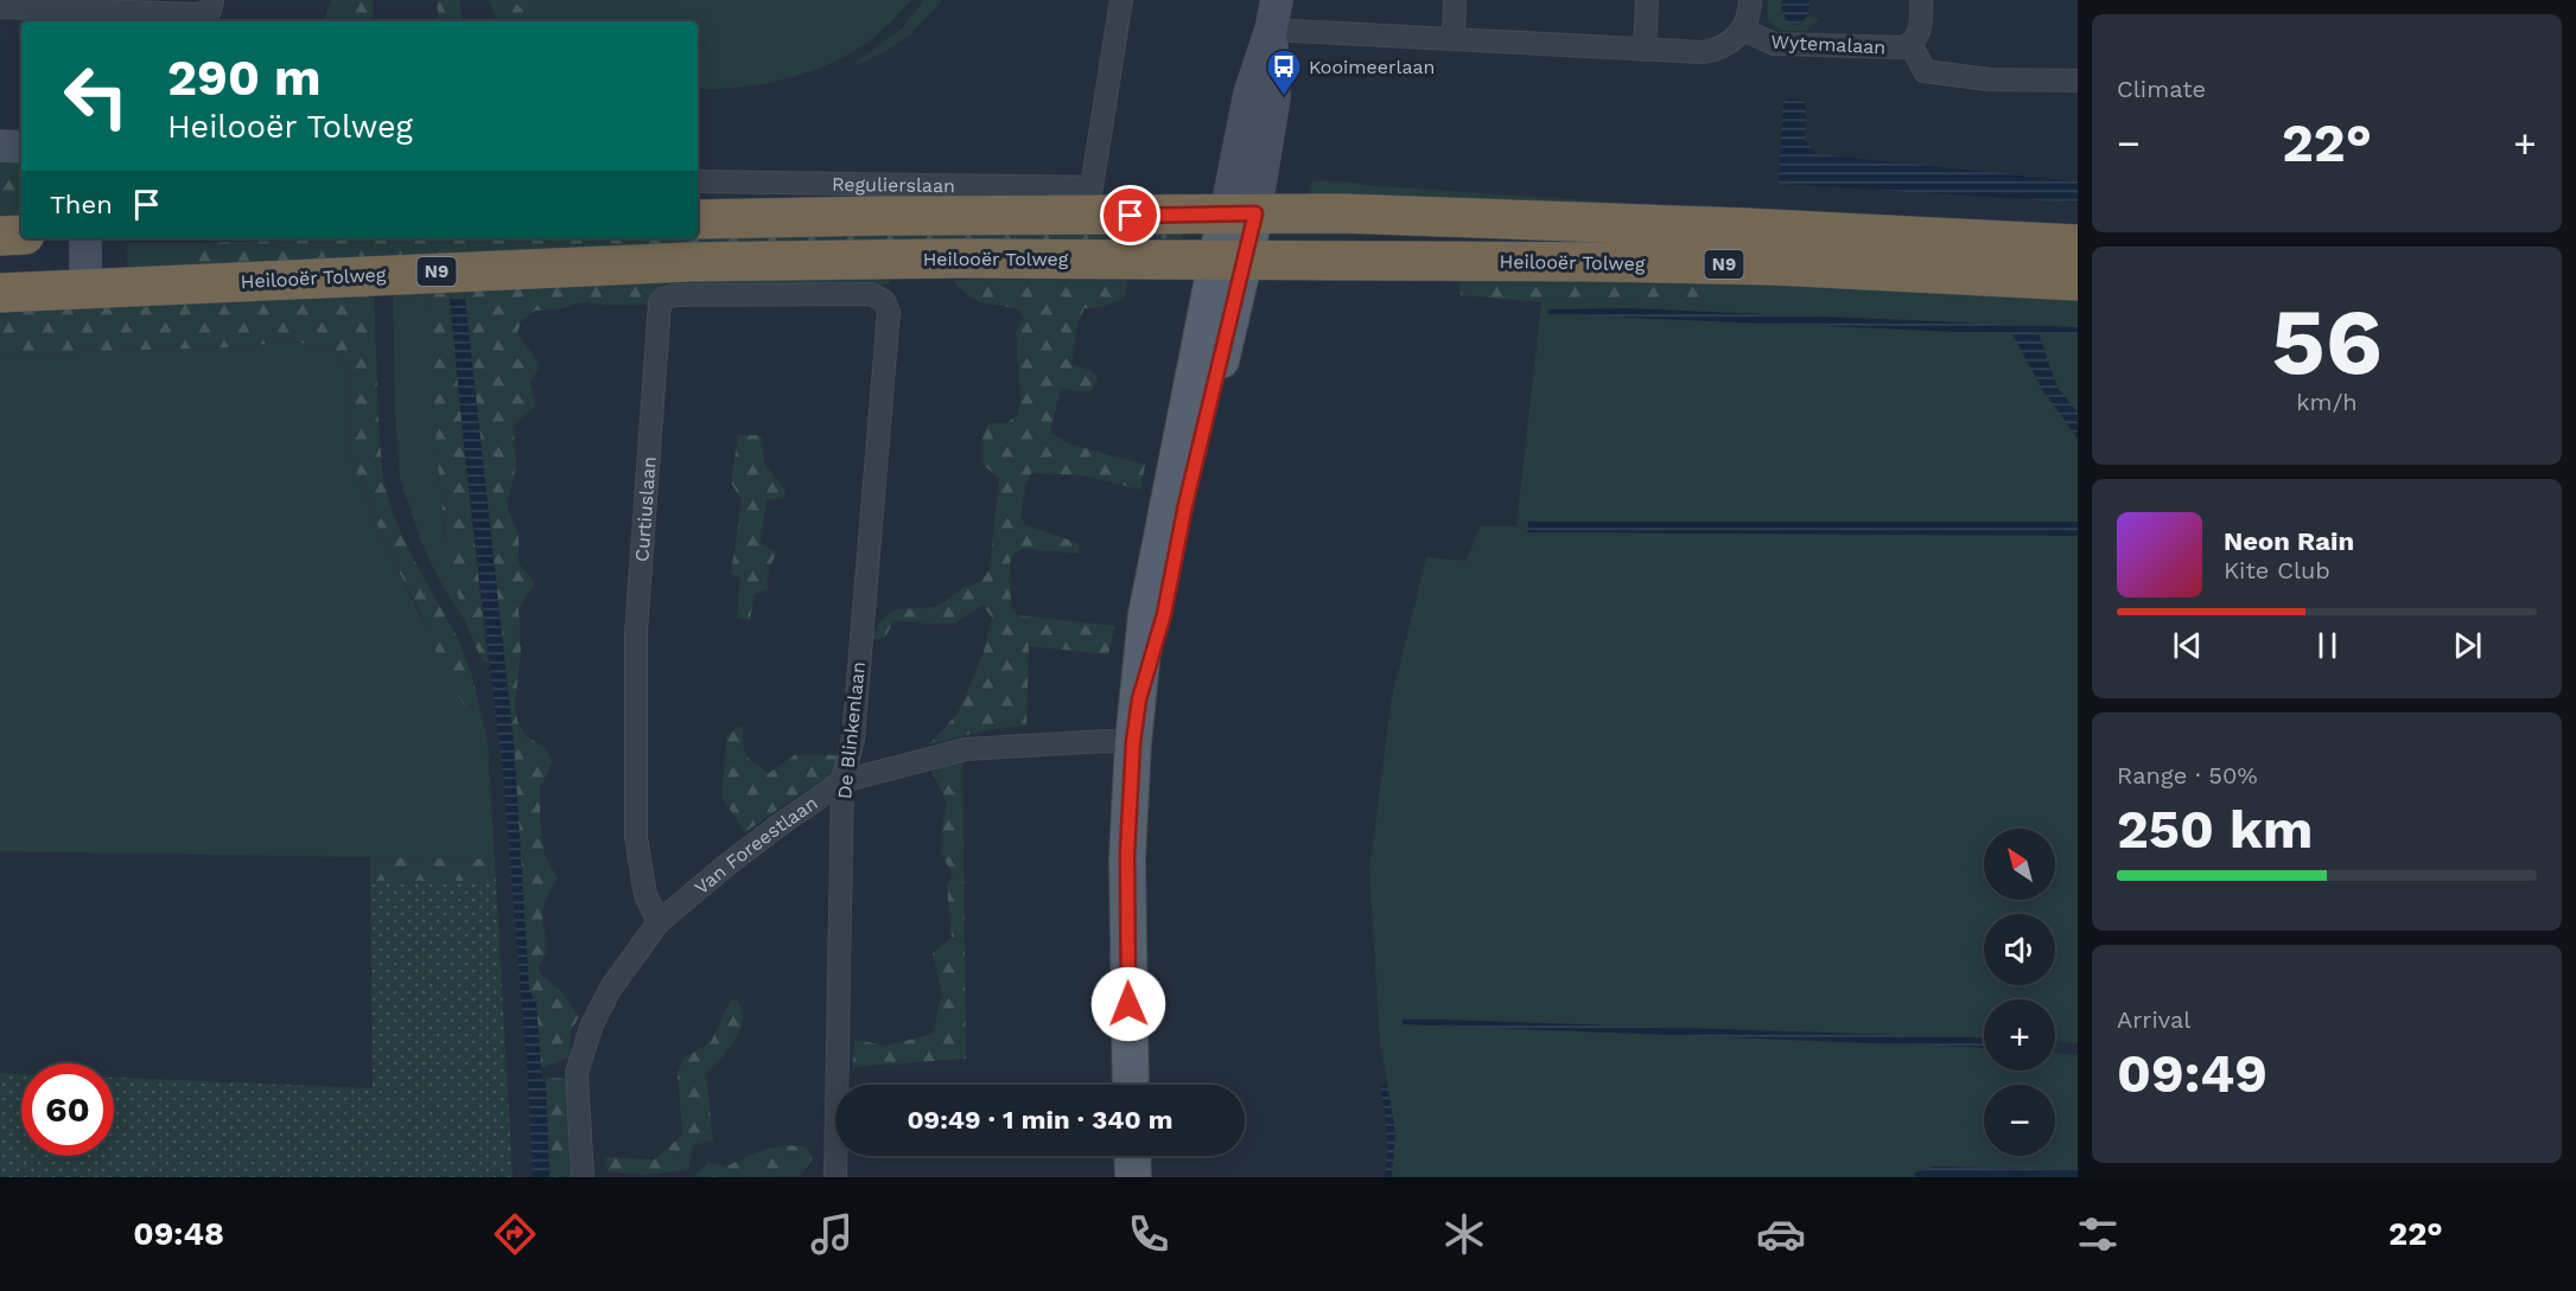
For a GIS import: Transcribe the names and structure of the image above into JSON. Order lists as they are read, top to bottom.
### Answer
{
  "streets": {
    "highway": ["Heilooër Tolweg", "N9"],
    "street": [
      "Wytemalaan",
      "Regulierslaan",
      "Curtiuslaan",
      "De Blinkenlaan",
      "Van Foreestlaan"
    ]
  },
  "crossings": [
    ["Curtiuslaan", "De Blinkenlaan"],
    ["Curtiuslaan", "Van Foreestlaan"],
    ["De Blinkenlaan", "Van Foreestlaan"]
  ],
  "places": {
    "bus stop": ["Kooimeerlaan"]
  },
  "north": "top left",
  "page": {
    "tile": [
      "Climate",
      ["56", "km/h"],
      ["Range · 50%", "250 km"],
      ["Arrival", "09:49"]
    ],
    "turn": ["290 m", "Heilooër Tolweg"],
    "heat": ["−", "22°", "+"],
    "then": "Then",
    "song": ["Neon Rain", "Kite Club"],
    "map_buttons": ["+", "−"],
    "limit": "60",
    "trip": "09:49 · 1 min · 340 m",
    "tabs": ["09:48", "22°"]
  }
}
